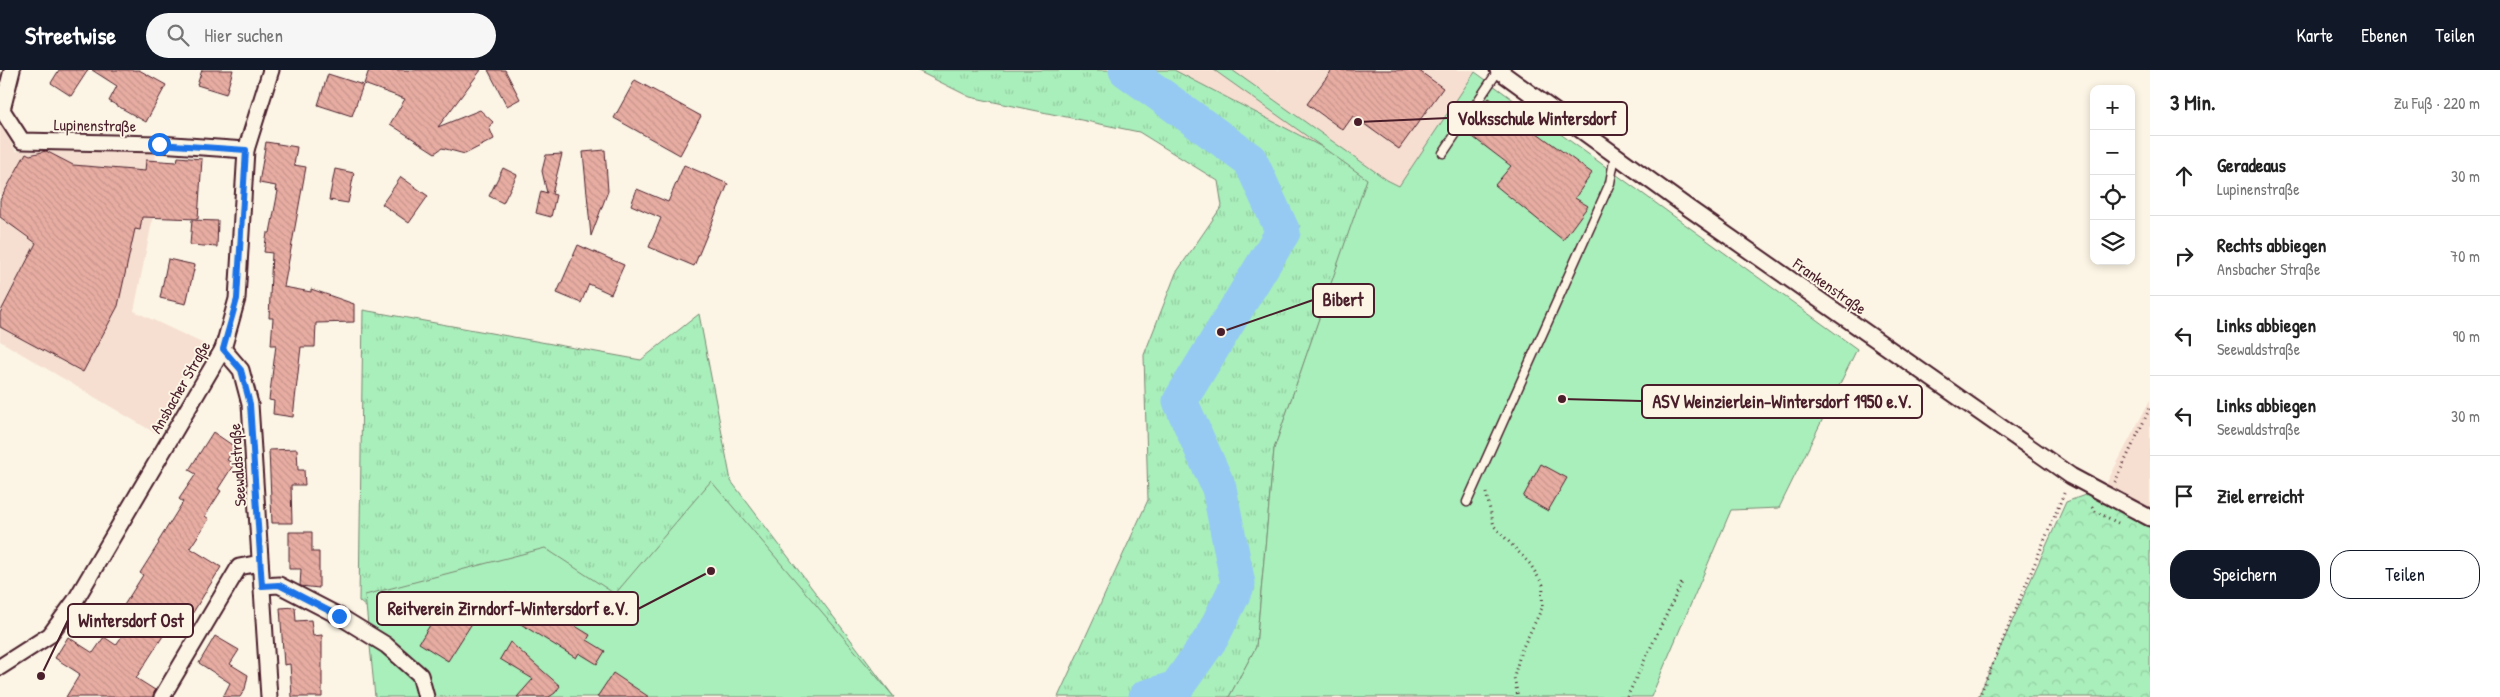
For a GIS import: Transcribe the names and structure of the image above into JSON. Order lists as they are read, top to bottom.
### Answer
{
  "streets": {
    "street": [
      "Lupinenstraße",
      "Frankenstraße",
      "Ansbacher Straße",
      "Seewaldstraße"
    ]
  },
  "crossings": [
    ["Lupinenstraße", "Ansbacher Straße"],
    ["Ansbacher Straße", "Seewaldstraße"]
  ],
  "places": [
    "Volksschule Wintersdorf",
    "Bibert",
    "ASV Weinzierlein-Wintersdorf 1950 e.V.",
    "Reitverein Zirndorf-Wintersdorf e.V.",
    "Wintersdorf Ost"
  ],
  "page": {
    "header": "Streetwise",
    "search": "Hier suchen",
    "nav": ["Karte", "Ebenen", "Teilen"],
    "heading": ["3 Min.", "Zu Fuß · 220 m"],
    "map_buttons": ["+", "−"],
    "list": [
      ["Geradeaus", "Lupinenstraße", "30 m"],
      ["Rechts abbiegen", "Ansbacher Straße", "70 m"],
      ["Links abbiegen", "Seewaldstraße", "90 m"],
      ["Links abbiegen", "Seewaldstraße", "30 m"],
      "Ziel erreicht"
    ],
    "buttons": ["Speichern", "Teilen"]
  }
}
